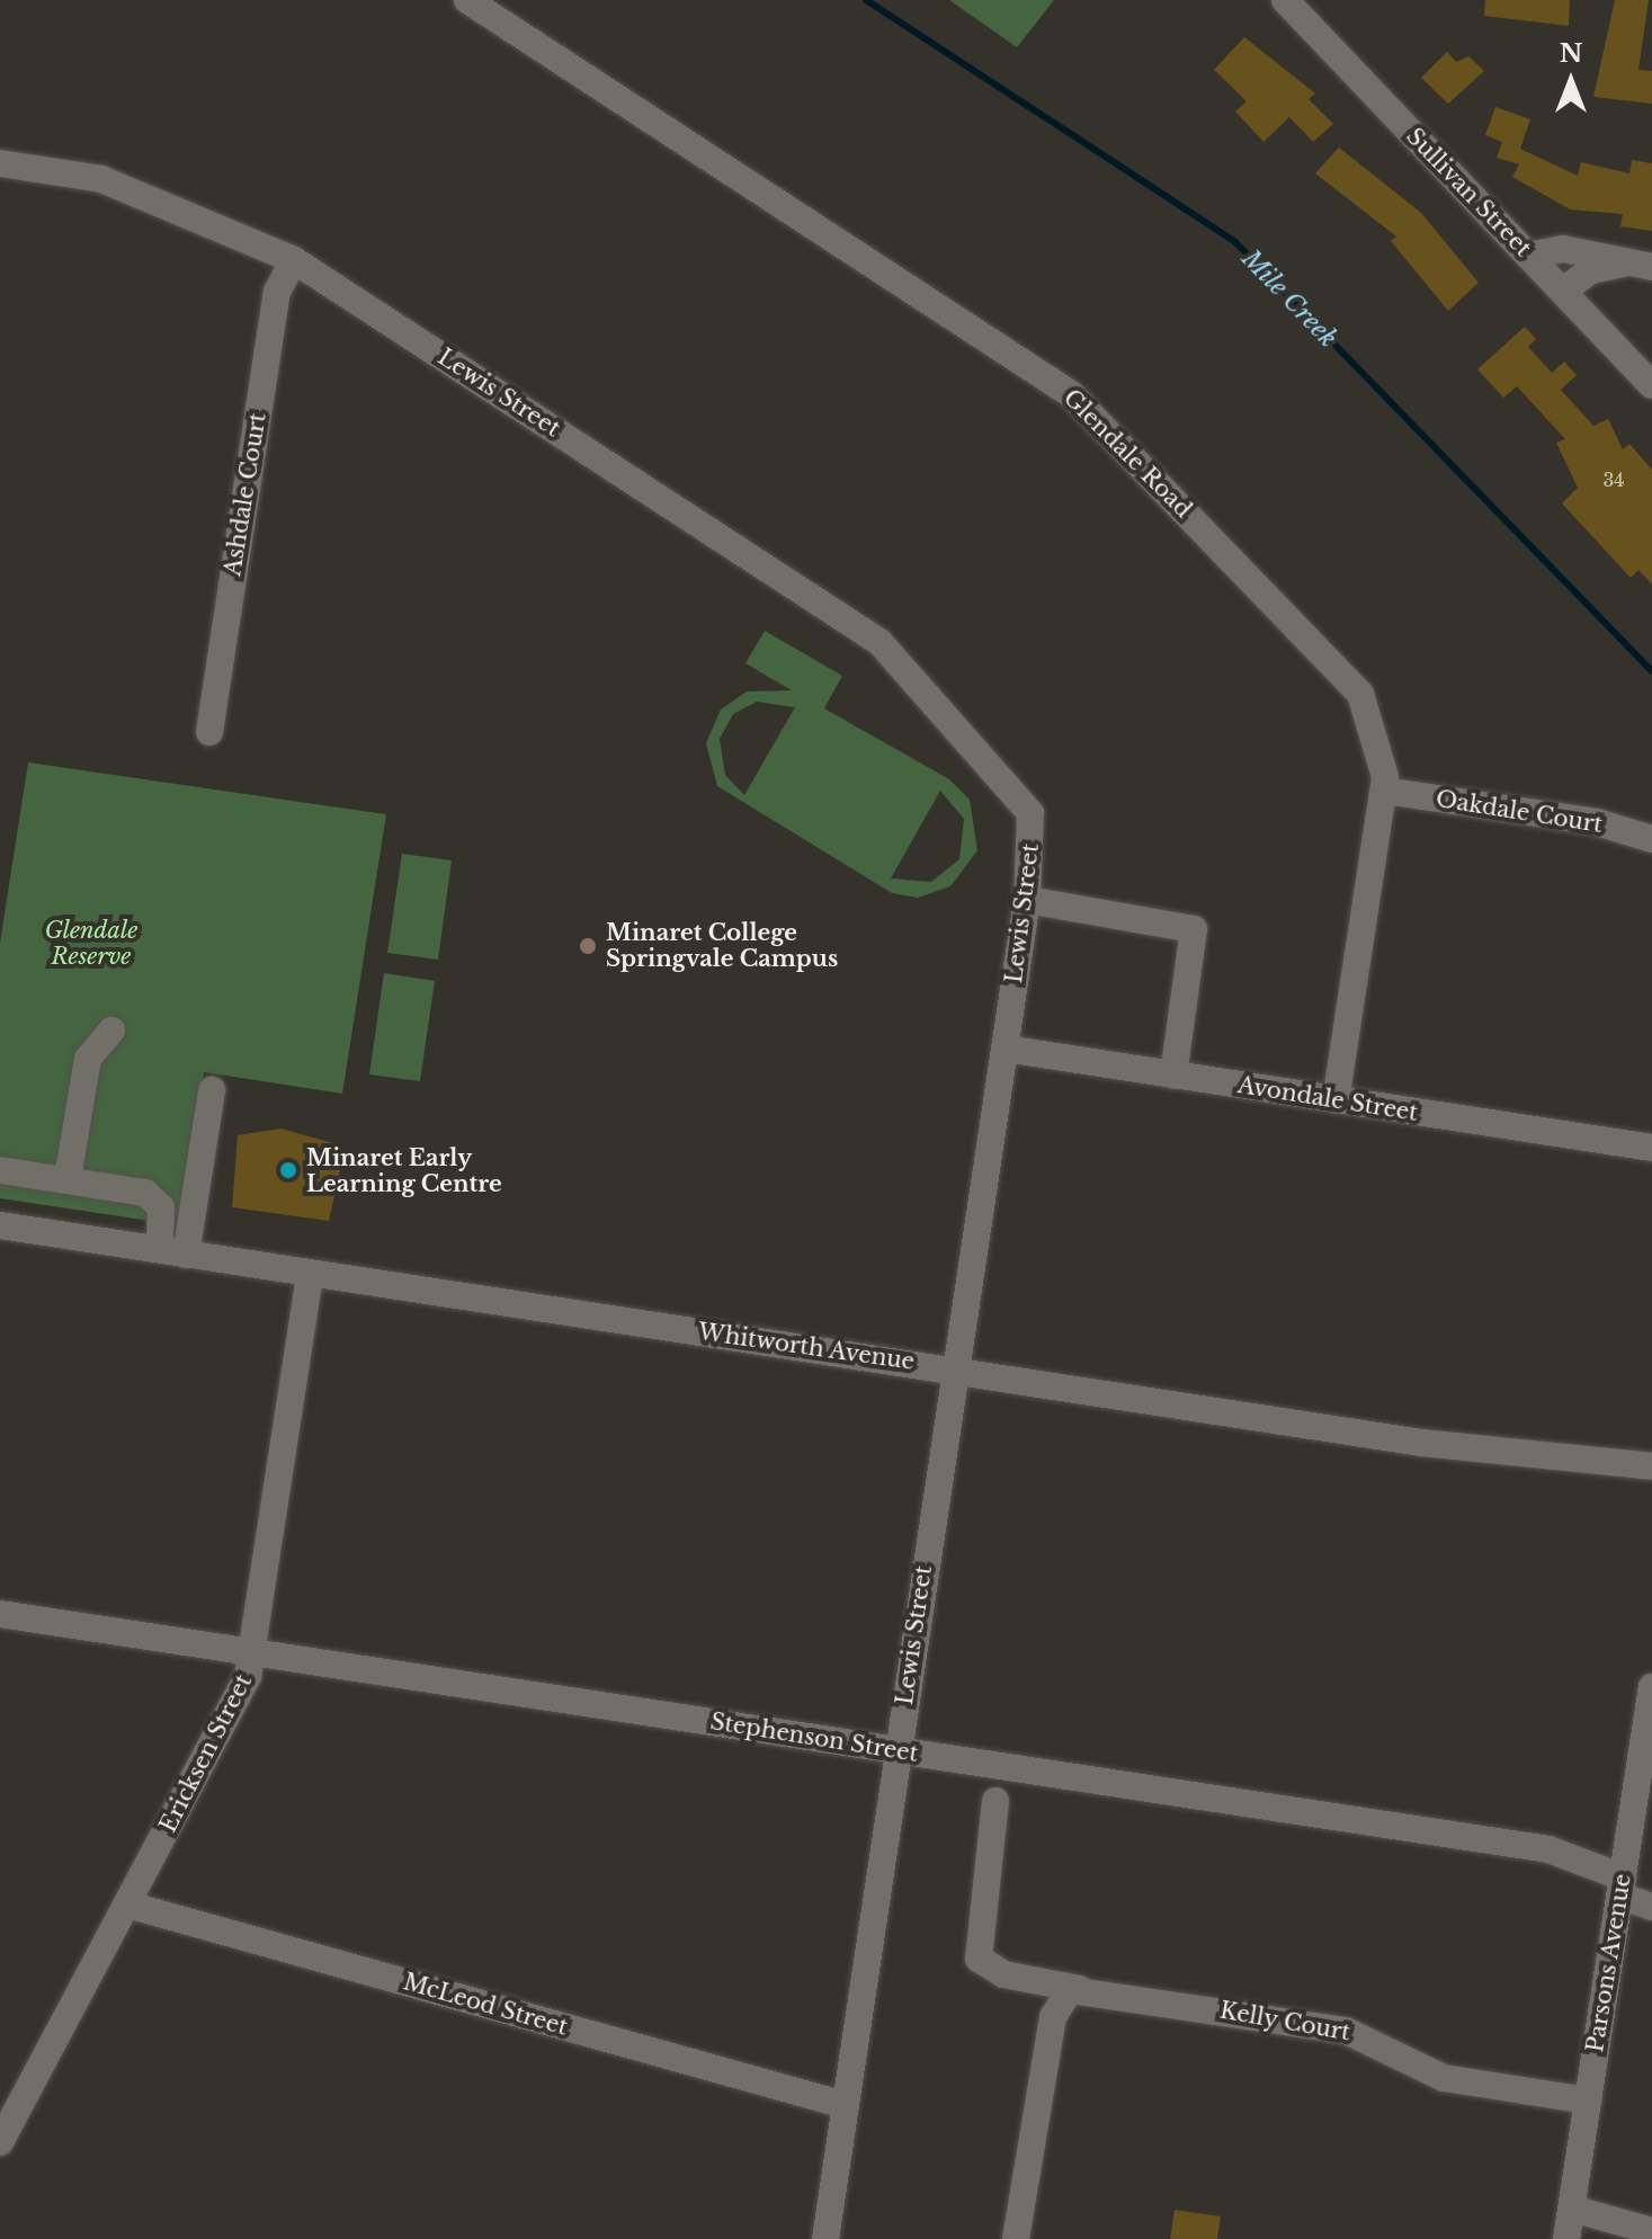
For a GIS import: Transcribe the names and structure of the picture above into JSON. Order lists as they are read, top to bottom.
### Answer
{
  "streets": {
    "street": [
      "Sullivan Street",
      "Lewis Street",
      "Glendale Road",
      "Ashdale Court",
      "Oakdale Court",
      "Avondale Street",
      "Whitworth Avenue",
      "Stephenson Street",
      "Ericksen Street",
      "Parsons Avenue",
      "McLeod Street",
      "Kelly Court"
    ]
  },
  "crossings": [
    ["Lewis Street", "Ashdale Court"],
    ["Lewis Street", "Avondale Street"],
    ["Lewis Street", "Whitworth Avenue"],
    ["Lewis Street", "Stephenson Street"],
    ["Lewis Street", "McLeod Street"],
    ["Glendale Road", "Oakdale Court"],
    ["Glendale Road", "Avondale Street"],
    ["Whitworth Avenue", "Ericksen Street"],
    ["Stephenson Street", "Ericksen Street"],
    ["Stephenson Street", "Parsons Avenue"],
    ["Ericksen Street", "McLeod Street"],
    ["Parsons Avenue", "Kelly Court"]
  ],
  "water": ["Mile Creek"],
  "parks": ["Glendale Reserve"],
  "places": ["Minaret College Springvale Campus", "Minaret Early Learning Centre"],
  "house_numbers": ["34"],
  "north": "top"
}
